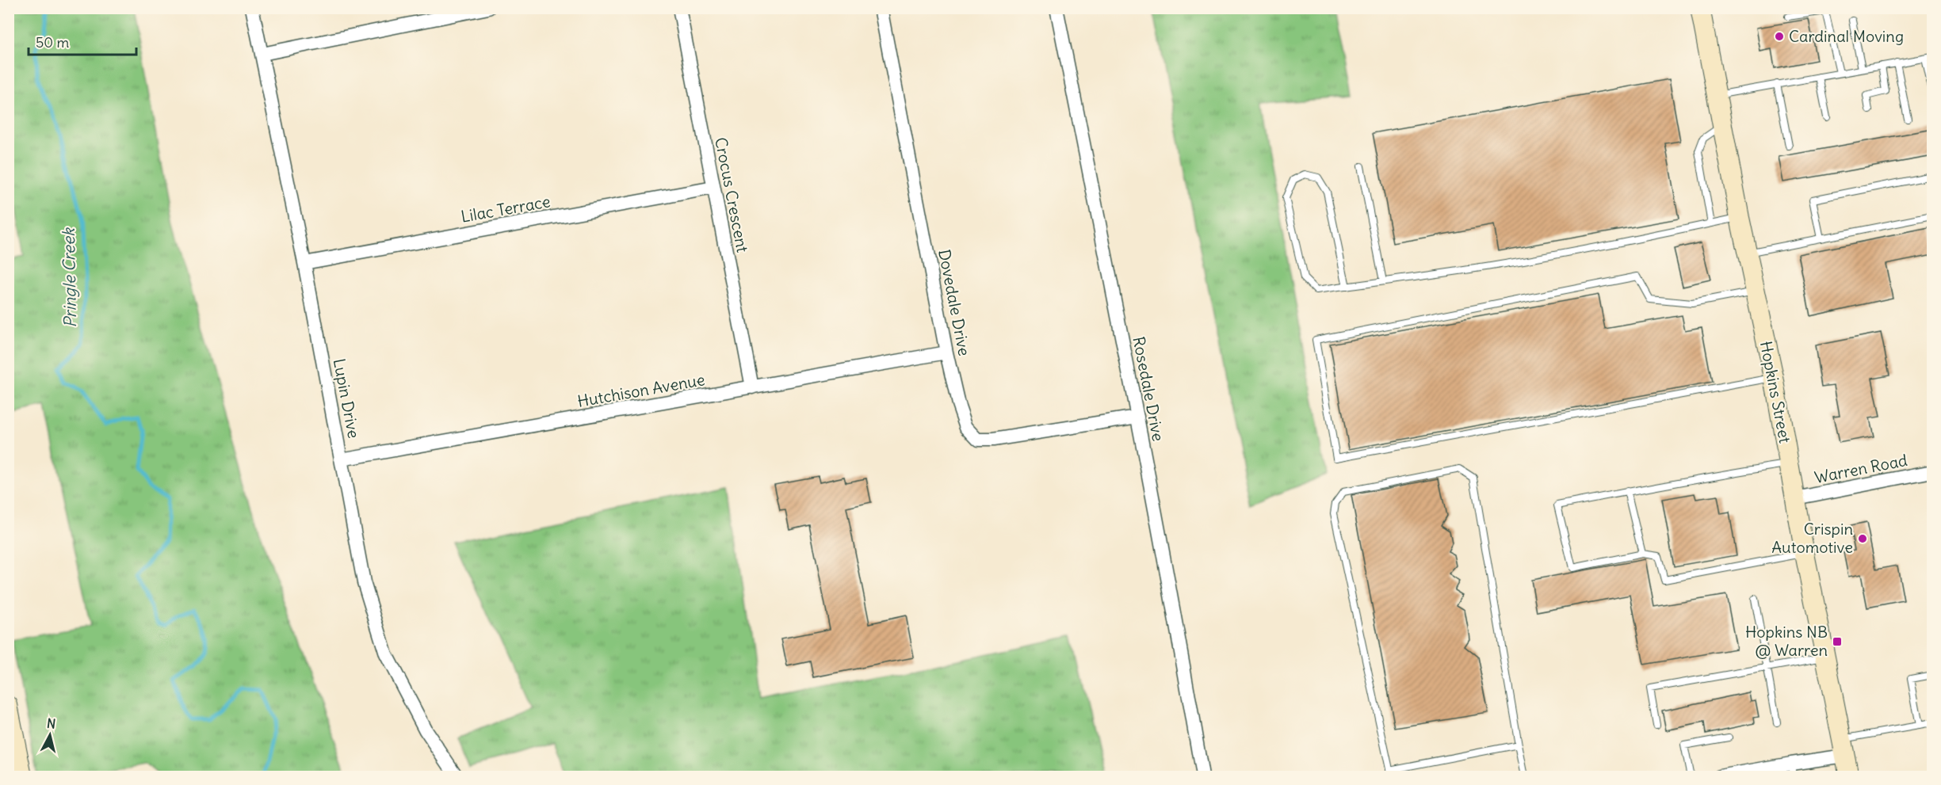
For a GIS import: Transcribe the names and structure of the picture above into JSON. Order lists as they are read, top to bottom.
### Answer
{
  "streets": {
    "main road": ["Hopkins Street"],
    "street": [
      "Crocus Crescent",
      "Lilac Terrace",
      "Dovedale Drive",
      "Rosedale Drive",
      "Hutchison Avenue",
      "Lupin Drive",
      "Warren Road"
    ]
  },
  "crossings": [
    ["Crocus Crescent", "Lilac Terrace"],
    ["Crocus Crescent", "Hutchison Avenue"],
    ["Lilac Terrace", "Lupin Drive"],
    ["Dovedale Drive", "Rosedale Drive"],
    ["Dovedale Drive", "Hutchison Avenue"],
    ["Hutchison Avenue", "Lupin Drive"],
    ["Hopkins Street", "Warren Road"]
  ],
  "water": ["Pringle Creek"],
  "places": {
    "other": ["Cardinal Moving", "Crispin Automotive"],
    "transit": ["Hopkins NB @ Warren"]
  },
  "scale_bar": "50 m",
  "north": "top"
}
